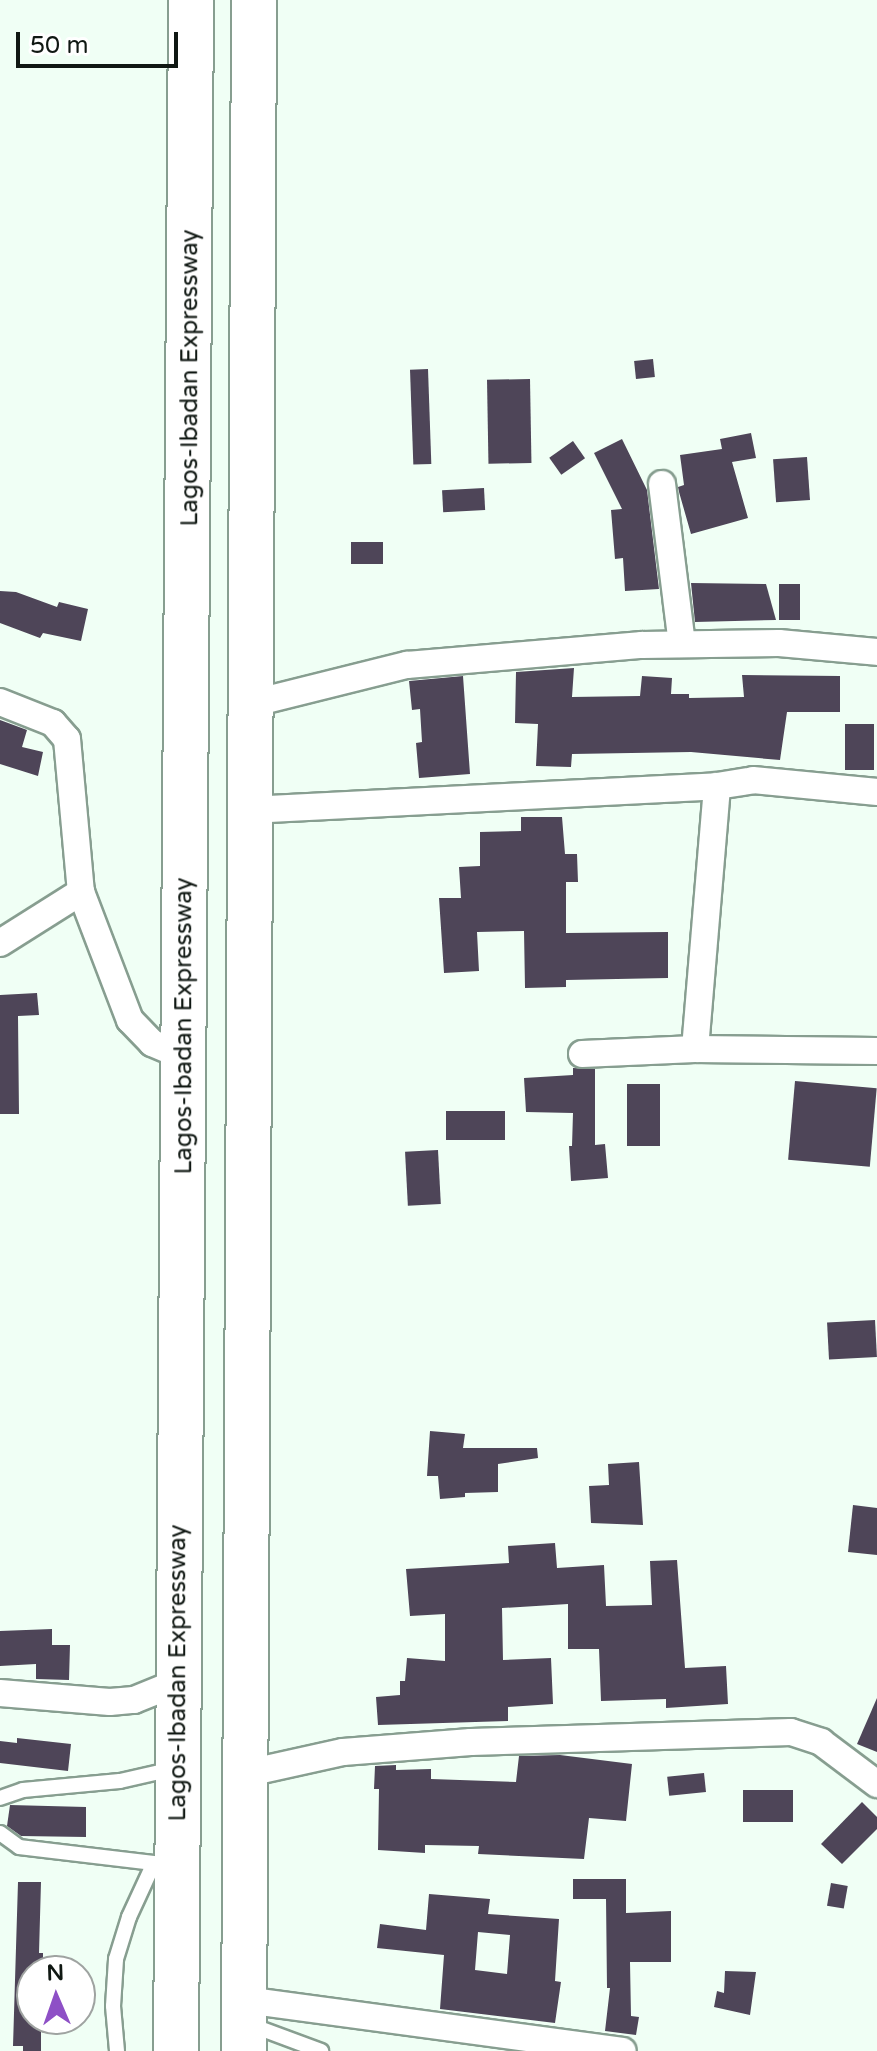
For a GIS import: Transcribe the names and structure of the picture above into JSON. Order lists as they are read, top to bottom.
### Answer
{
  "streets": {
    "highway": ["Lagos-Ibadan Expressway"]
  },
  "scale_bar": "50 m",
  "north": "top"
}
